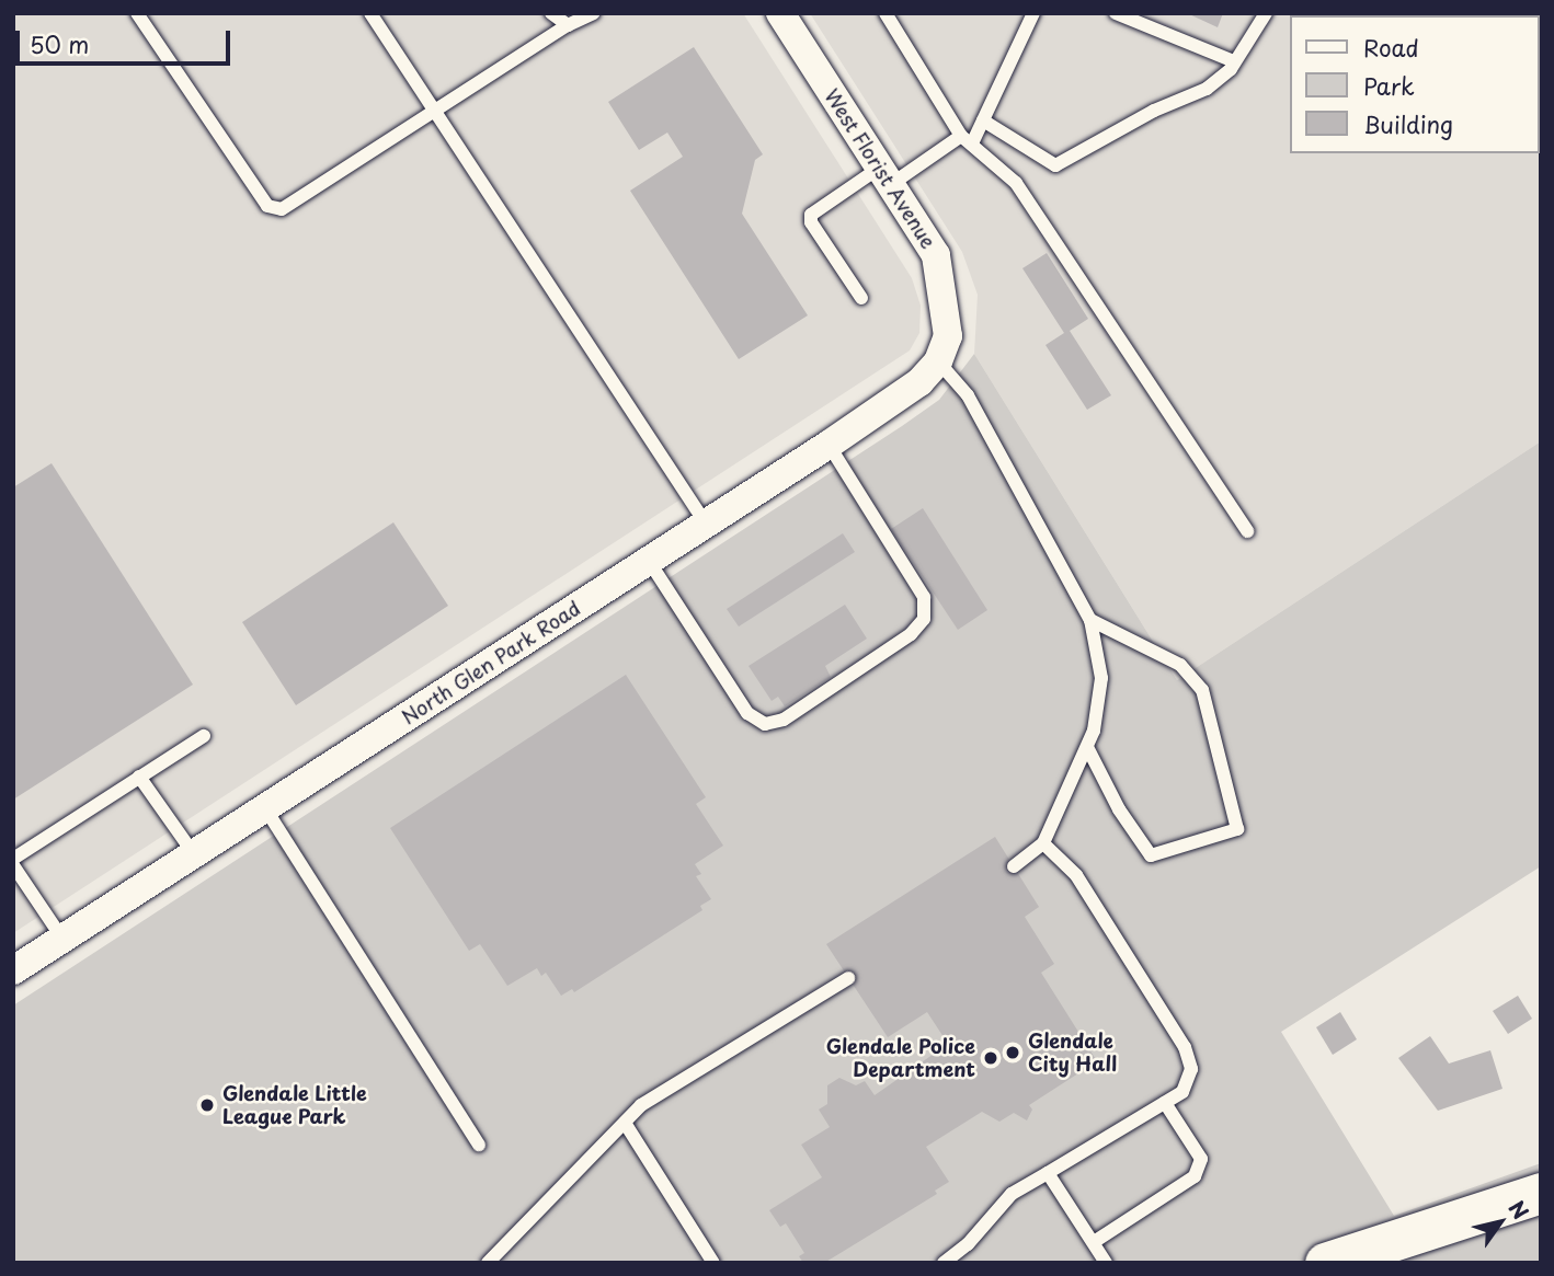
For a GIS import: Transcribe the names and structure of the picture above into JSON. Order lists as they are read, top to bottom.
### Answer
{
  "streets": {
    "street": ["West Florist Avenue", "North Glen Park Road"]
  },
  "crossings": [
    ["West Florist Avenue", "North Glen Park Road"]
  ],
  "places": ["Glendale City Hall", "Glendale Police Department", "Glendale Little League Park"],
  "legend": ["Road", "Park", "Building"],
  "scale_bar": "50 m",
  "north": "top right"
}
